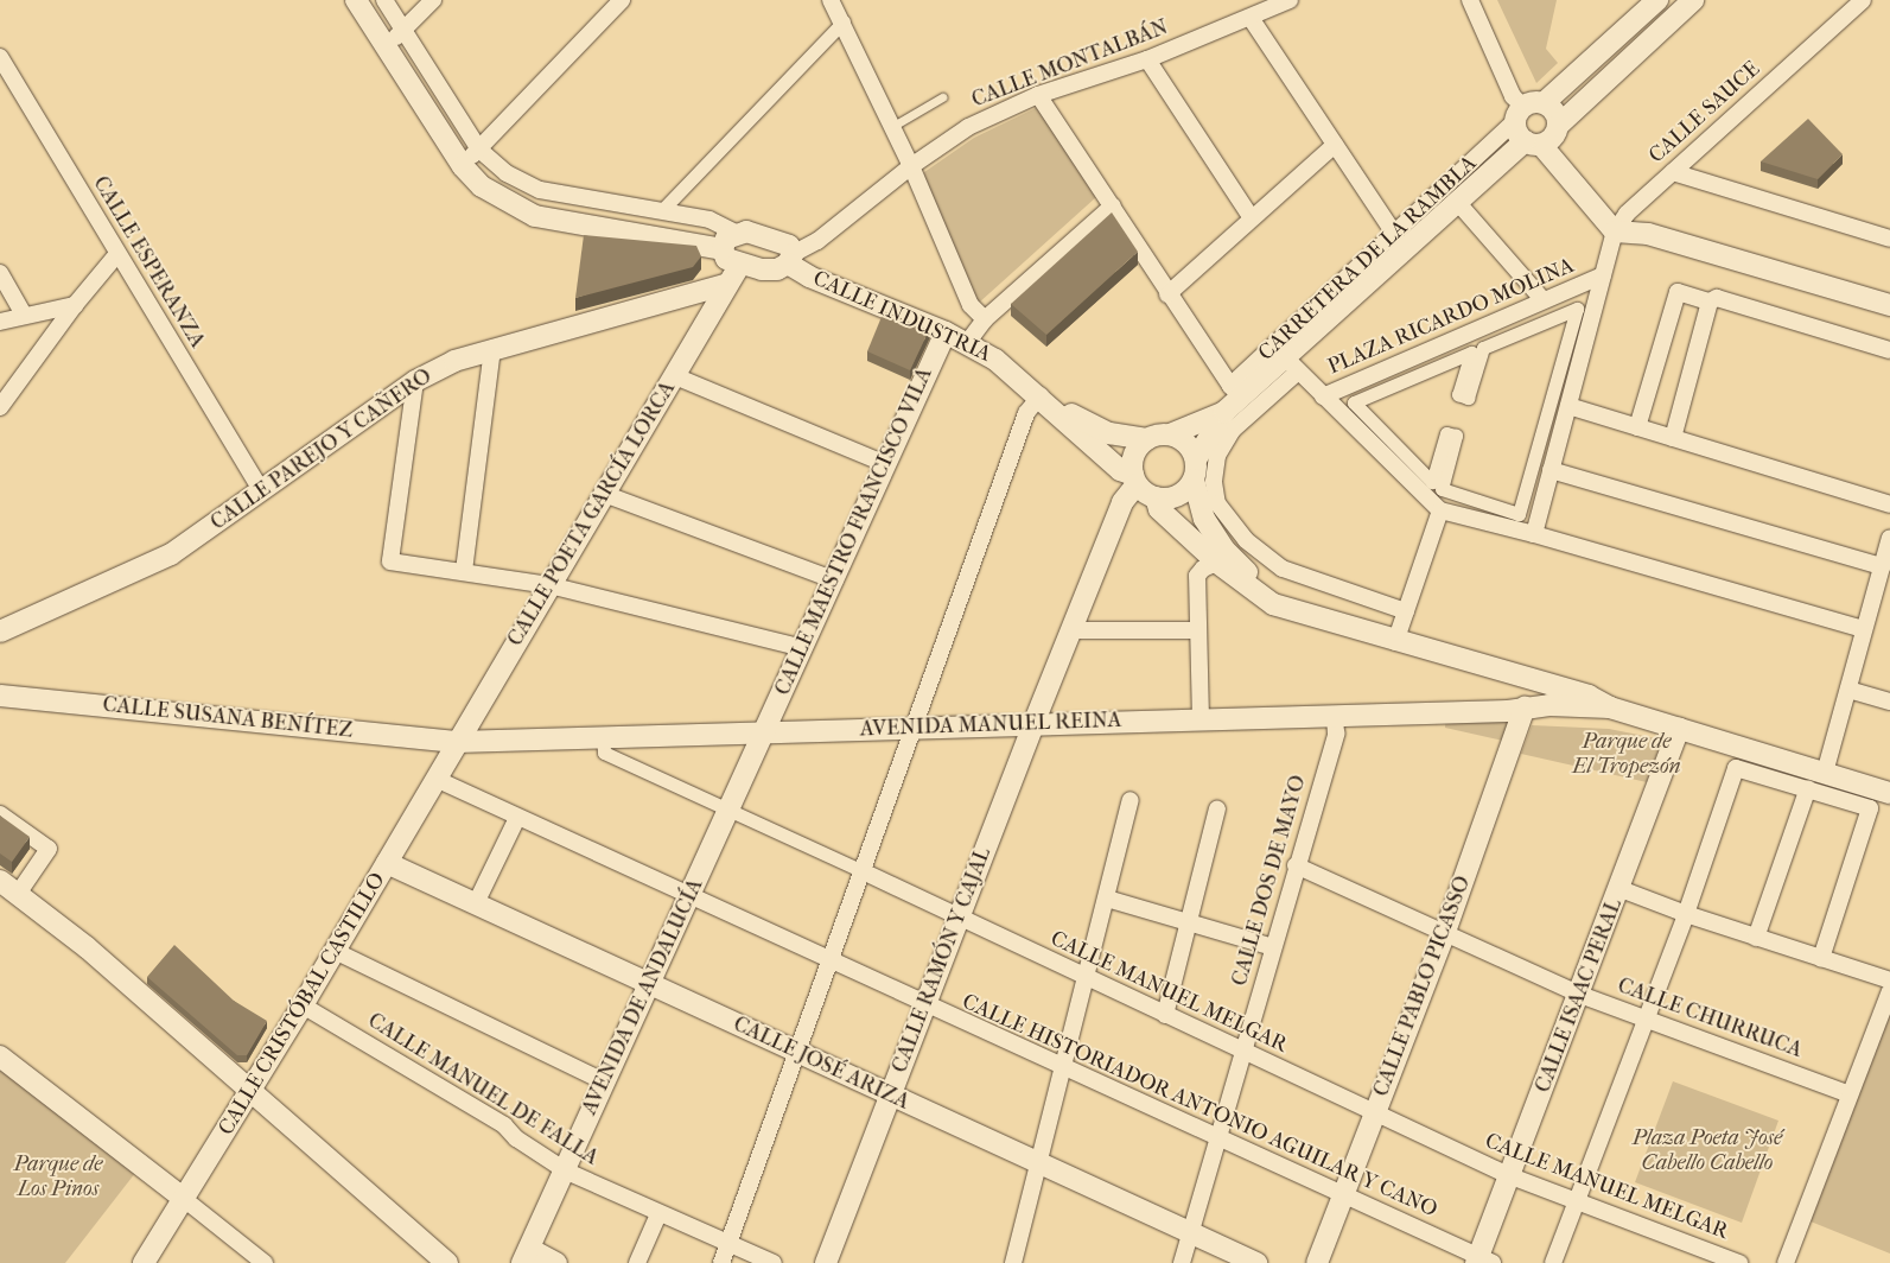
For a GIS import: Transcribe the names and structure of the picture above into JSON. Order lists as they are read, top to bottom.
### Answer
{
  "streets": {
    "street": [
      "CALLE MONTALBÁN",
      "CALLE SAUCE",
      "CARRETERA DE LA RAMBLA",
      "CALLE ESPERANZA",
      "CALLE INDUSTRIA",
      "PLAZA RICARDO MOLINA",
      "CALLE PAREJO Y CAÑERO",
      "CALLE POETA GARCÍA LORCA",
      "CALLE MAESTRO FRANCISCO VILA",
      "CALLE SUSANA BENÍTEZ",
      "AVENIDA MANUEL REINA",
      "CALLE DOS DE MAYO",
      "CALLE RAMÓN Y CAJAL",
      "CALLE PABLO PICASSO",
      "CALLE MANUEL MELGAR",
      "CALLE ISAAC PERAL",
      "AVENIDA DE ANDALUCÍA",
      "CALLE CRISTÓBAL CASTILLO",
      "CALLE CHURRUCA",
      "CALLE JOSÉ ARIZA",
      "CALLE MANUEL DE FALLA",
      "CALLE HISTORIADOR ANTONIO AGUILAR Y CANO"
    ]
  },
  "crossings": [
    ["CALLE MONTALBÁN", "CALLE INDUSTRIA"],
    ["CALLE SAUCE", "PLAZA RICARDO MOLINA"],
    ["CARRETERA DE LA RAMBLA", "CALLE INDUSTRIA"],
    ["CARRETERA DE LA RAMBLA", "PLAZA RICARDO MOLINA"],
    ["CARRETERA DE LA RAMBLA", "CALLE RAMÓN Y CAJAL"],
    ["CALLE ESPERANZA", "CALLE PAREJO Y CAÑERO"],
    ["CALLE INDUSTRIA", "CALLE MAESTRO FRANCISCO VILA"],
    ["CALLE INDUSTRIA", "CALLE RAMÓN Y CAJAL"],
    ["CALLE PAREJO Y CAÑERO", "CALLE POETA GARCÍA LORCA"],
    ["CALLE POETA GARCÍA LORCA", "CALLE SUSANA BENÍTEZ"],
    ["CALLE POETA GARCÍA LORCA", "AVENIDA MANUEL REINA"],
    ["CALLE POETA GARCÍA LORCA", "CALLE CRISTÓBAL CASTILLO"],
    ["CALLE MAESTRO FRANCISCO VILA", "AVENIDA MANUEL REINA"],
    ["CALLE MAESTRO FRANCISCO VILA", "AVENIDA DE ANDALUCÍA"],
    ["CALLE SUSANA BENÍTEZ", "AVENIDA MANUEL REINA"],
    ["CALLE SUSANA BENÍTEZ", "CALLE CRISTÓBAL CASTILLO"],
    ["AVENIDA MANUEL REINA", "CALLE DOS DE MAYO"],
    ["AVENIDA MANUEL REINA", "CALLE RAMÓN Y CAJAL"],
    ["AVENIDA MANUEL REINA", "CALLE PABLO PICASSO"],
    ["AVENIDA MANUEL REINA", "CALLE MANUEL MELGAR"],
    ["AVENIDA MANUEL REINA", "AVENIDA DE ANDALUCÍA"],
    ["AVENIDA MANUEL REINA", "CALLE CRISTÓBAL CASTILLO"],
    ["CALLE DOS DE MAYO", "CALLE MANUEL MELGAR"],
    ["CALLE DOS DE MAYO", "CALLE CHURRUCA"],
    ["CALLE DOS DE MAYO", "CALLE JOSÉ ARIZA"],
    ["CALLE DOS DE MAYO", "CALLE HISTORIADOR ANTONIO AGUILAR Y CANO"],
    ["CALLE RAMÓN Y CAJAL", "CALLE MANUEL MELGAR"],
    ["CALLE RAMÓN Y CAJAL", "CALLE JOSÉ ARIZA"],
    ["CALLE RAMÓN Y CAJAL", "CALLE HISTORIADOR ANTONIO AGUILAR Y CANO"],
    ["CALLE PABLO PICASSO", "CALLE MANUEL MELGAR"],
    ["CALLE PABLO PICASSO", "CALLE CHURRUCA"],
    ["CALLE PABLO PICASSO", "CALLE HISTORIADOR ANTONIO AGUILAR Y CANO"],
    ["CALLE MANUEL MELGAR", "CALLE ISAAC PERAL"],
    ["CALLE MANUEL MELGAR", "AVENIDA DE ANDALUCÍA"],
    ["CALLE ISAAC PERAL", "CALLE CHURRUCA"],
    ["CALLE ISAAC PERAL", "CALLE HISTORIADOR ANTONIO AGUILAR Y CANO"],
    ["AVENIDA DE ANDALUCÍA", "CALLE JOSÉ ARIZA"],
    ["AVENIDA DE ANDALUCÍA", "CALLE MANUEL DE FALLA"],
    ["AVENIDA DE ANDALUCÍA", "CALLE HISTORIADOR ANTONIO AGUILAR Y CANO"],
    ["CALLE CRISTÓBAL CASTILLO", "CALLE JOSÉ ARIZA"],
    ["CALLE CRISTÓBAL CASTILLO", "CALLE MANUEL DE FALLA"],
    ["CALLE CRISTÓBAL CASTILLO", "CALLE HISTORIADOR ANTONIO AGUILAR Y CANO"]
  ],
  "parks": ["Parque de El Tropezón", "Plaza Poeta José Cabello Cabello", "Parque de Los Pinos"]
}
